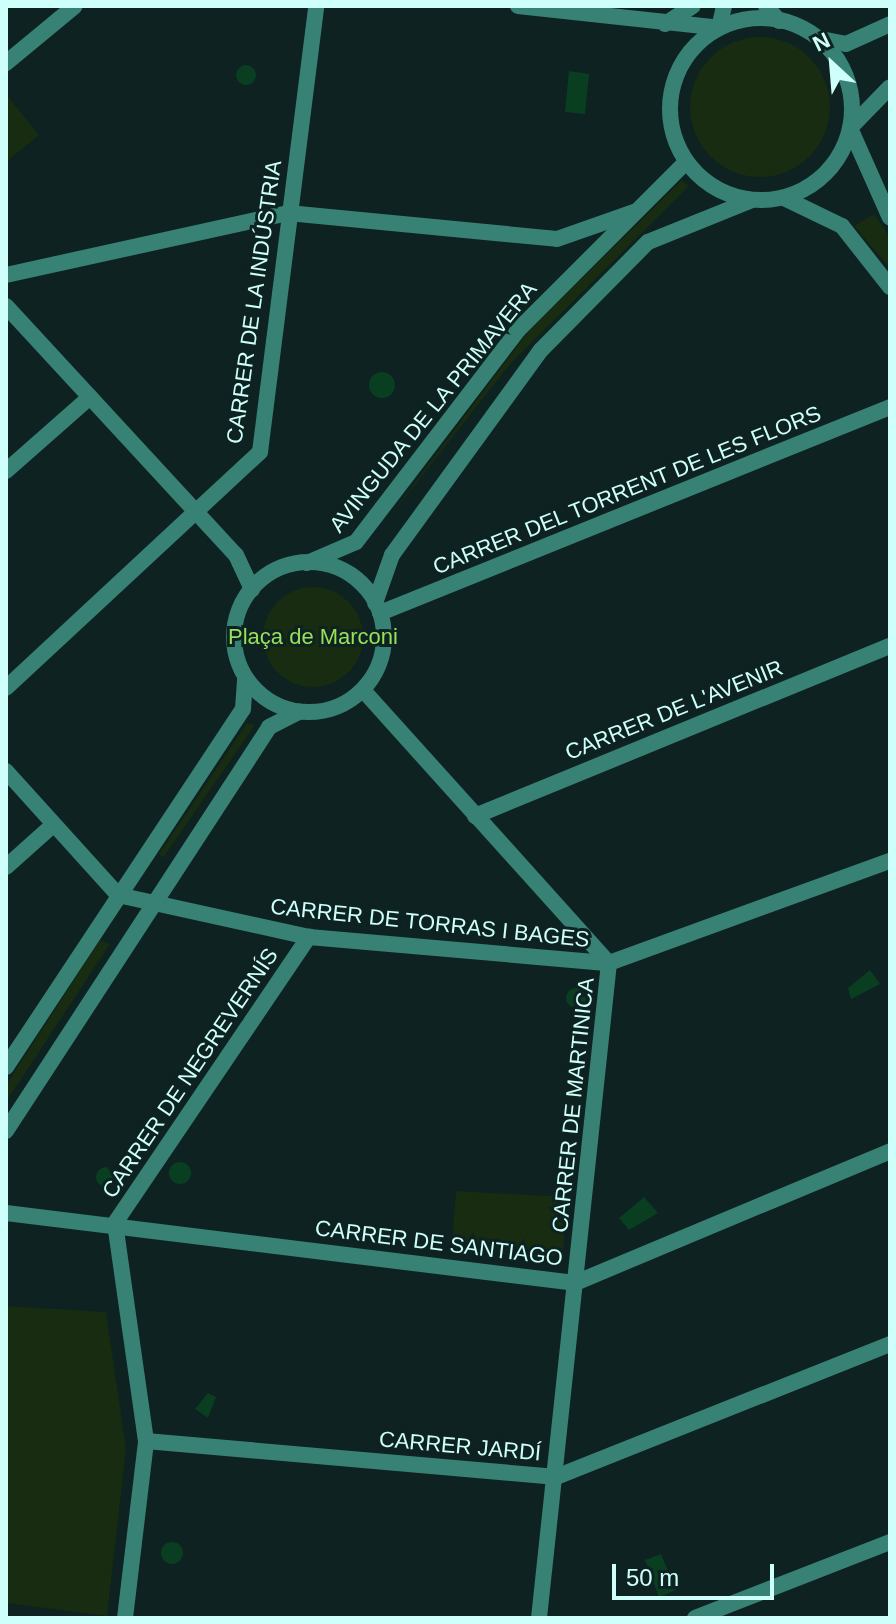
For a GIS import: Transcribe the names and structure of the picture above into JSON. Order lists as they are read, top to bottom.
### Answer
{
  "streets": {
    "street": [
      "CARRER DE LA INDÚSTRIA",
      "AVINGUDA DE LA PRIMAVERA",
      "CARRER DEL TORRENT DE LES FLORS",
      "CARRER DE L'AVENIR",
      "CARRER DE TORRAS I BAGES",
      "CARRER DE NEGREVERNÍS",
      "CARRER DE MARTINICA",
      "CARRER DE SANTIAGO",
      "CARRER JARDÍ"
    ]
  },
  "crossings": [
    ["AVINGUDA DE LA PRIMAVERA", "CARRER DEL TORRENT DE LES FLORS"],
    ["AVINGUDA DE LA PRIMAVERA", "CARRER DE MARTINICA"],
    ["CARRER DEL TORRENT DE LES FLORS", "CARRER DE MARTINICA"],
    ["CARRER DE L'AVENIR", "CARRER DE MARTINICA"],
    ["CARRER DE TORRAS I BAGES", "CARRER DE NEGREVERNÍS"],
    ["CARRER DE TORRAS I BAGES", "CARRER DE MARTINICA"],
    ["CARRER DE NEGREVERNÍS", "CARRER DE SANTIAGO"],
    ["CARRER DE NEGREVERNÍS", "CARRER JARDÍ"],
    ["CARRER DE MARTINICA", "CARRER DE SANTIAGO"],
    ["CARRER DE MARTINICA", "CARRER JARDÍ"]
  ],
  "parks": ["Plaça de Marconi"],
  "scale_bar": "50 m",
  "north": "top left"
}
